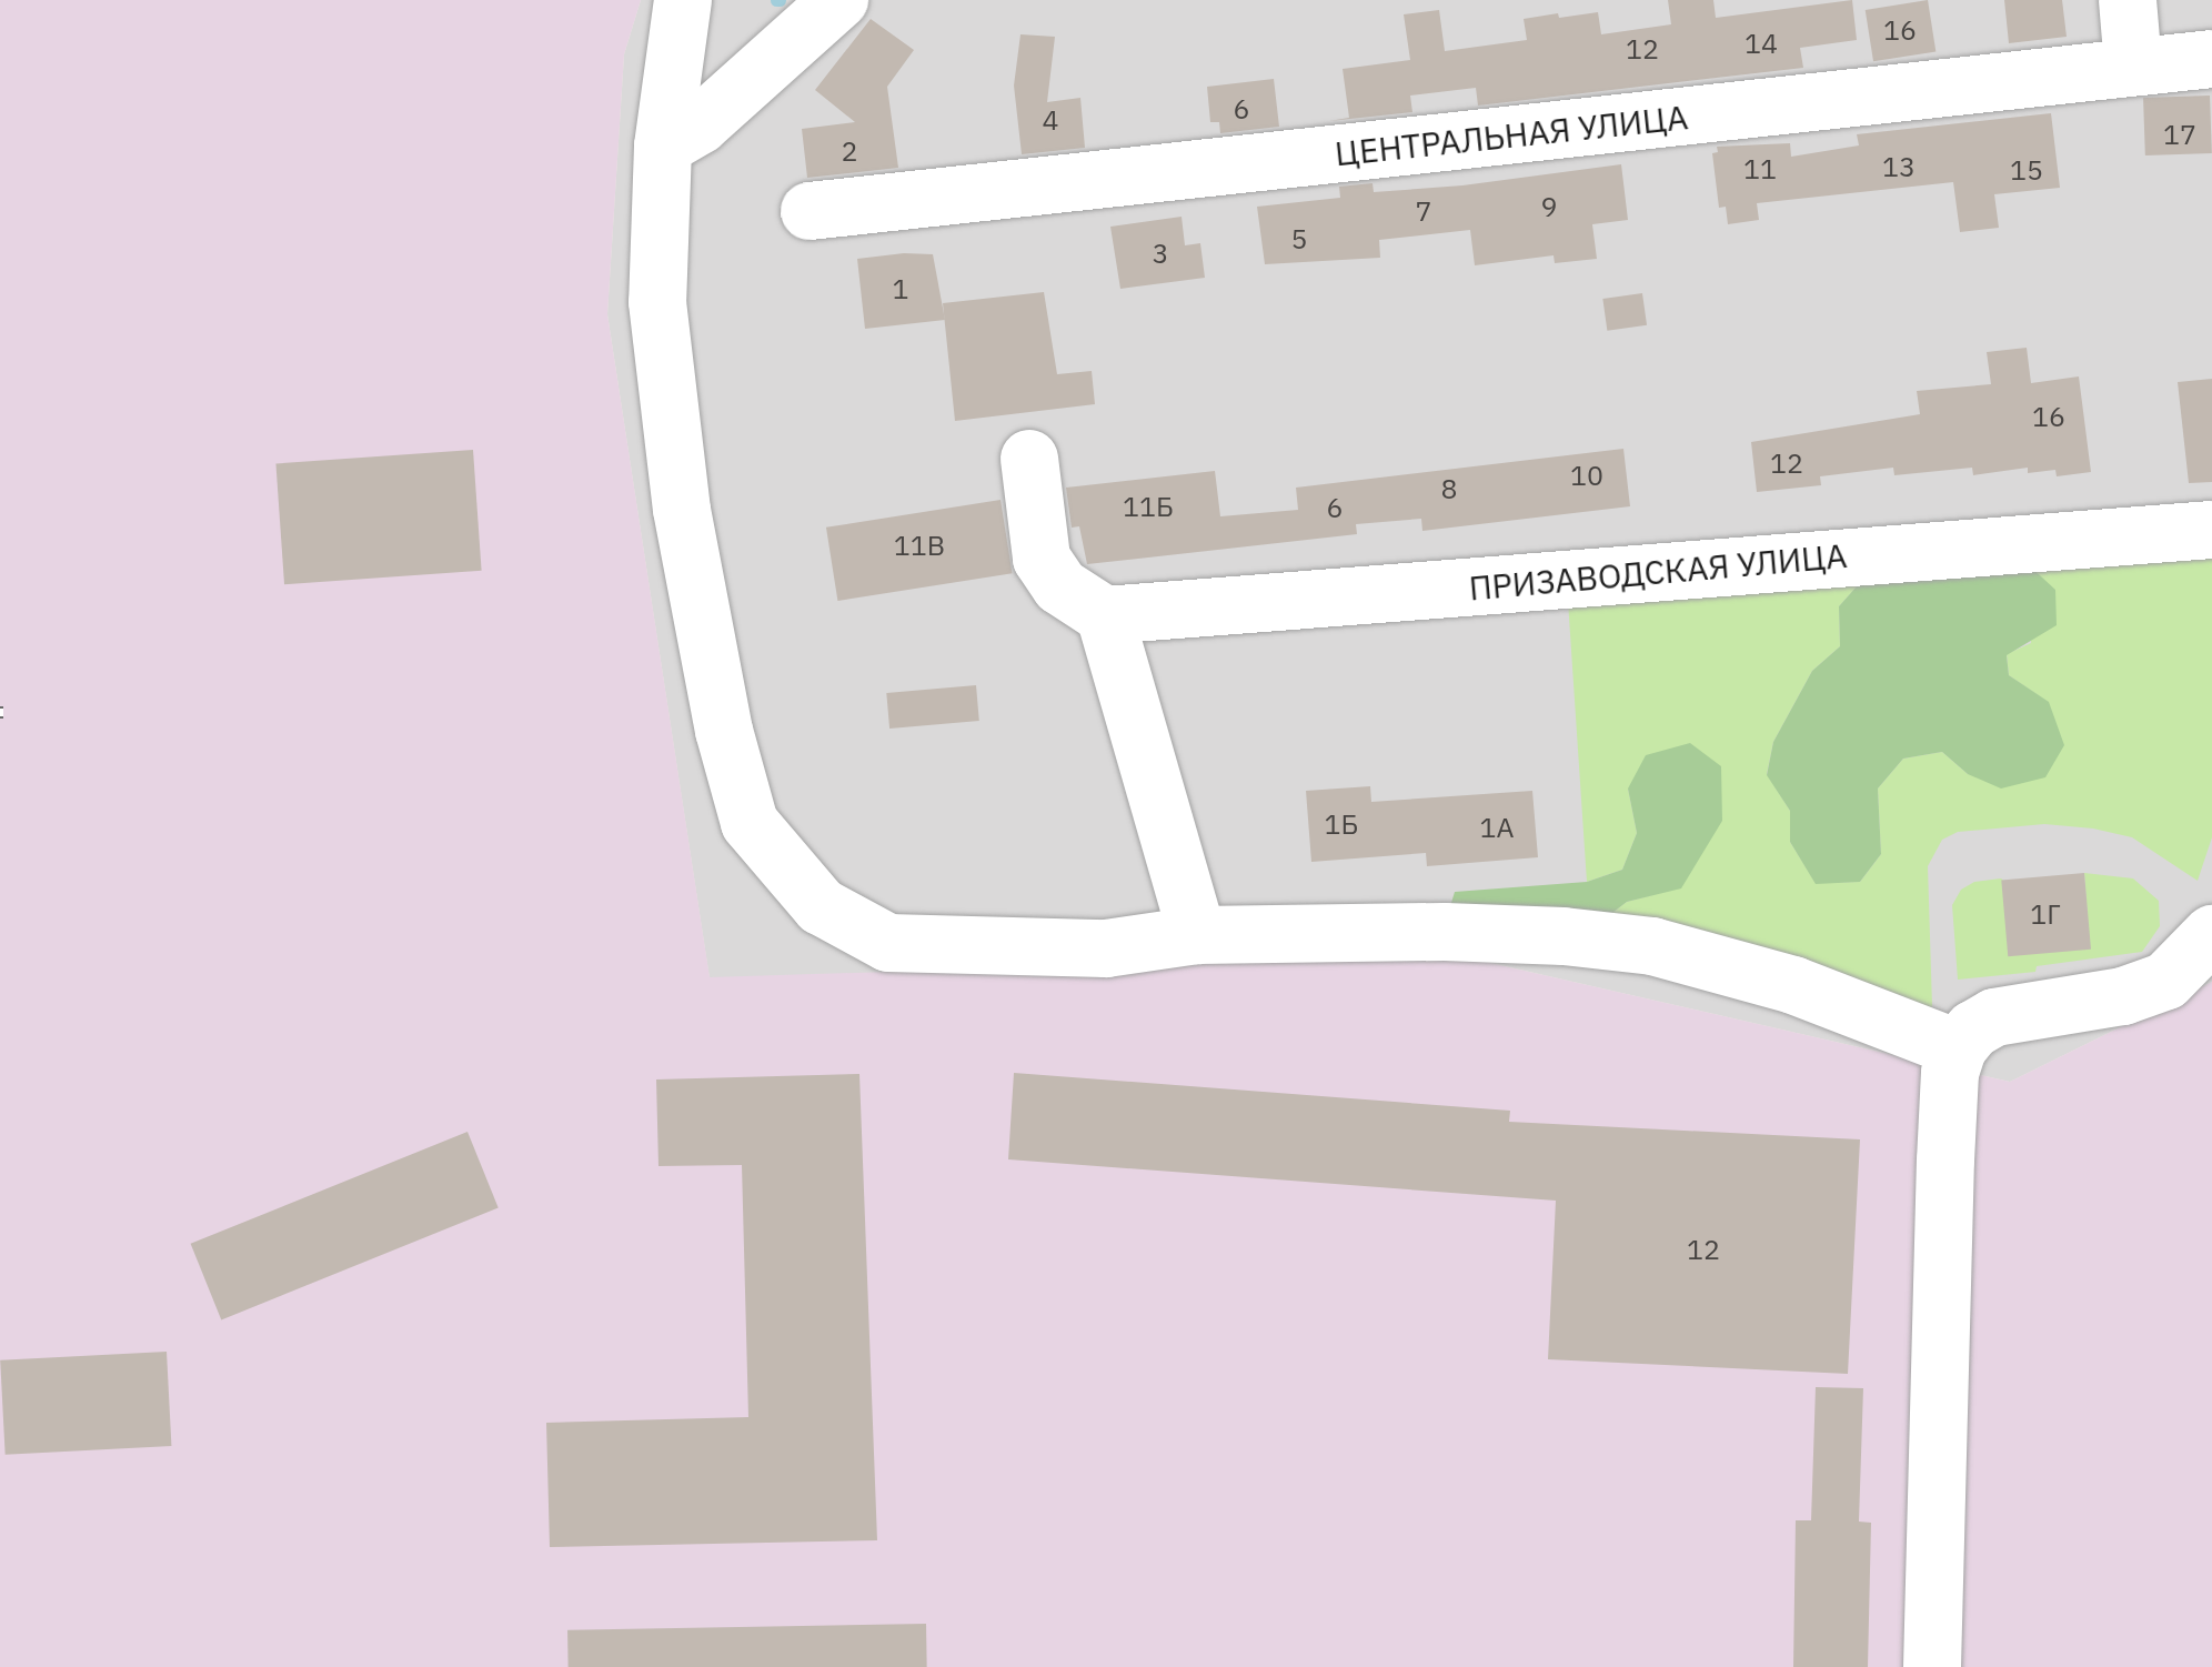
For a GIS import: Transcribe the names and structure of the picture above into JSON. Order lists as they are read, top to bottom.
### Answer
{
  "streets": {
    "street": ["ЦЕНТРАЛЬНАЯ УЛИЦА", "ПРИЗАВОДСКАЯ УЛИЦА"]
  },
  "house_numbers": [
    "16",
    "14",
    "12",
    "6",
    "4",
    "17",
    "2",
    "13",
    "11",
    "15",
    "9",
    "7",
    "5",
    "3",
    "1",
    "16",
    "12",
    "10",
    "8",
    "11Б",
    "6",
    "11В",
    "1Б",
    "1А",
    "1Г",
    "12"
  ]
}
